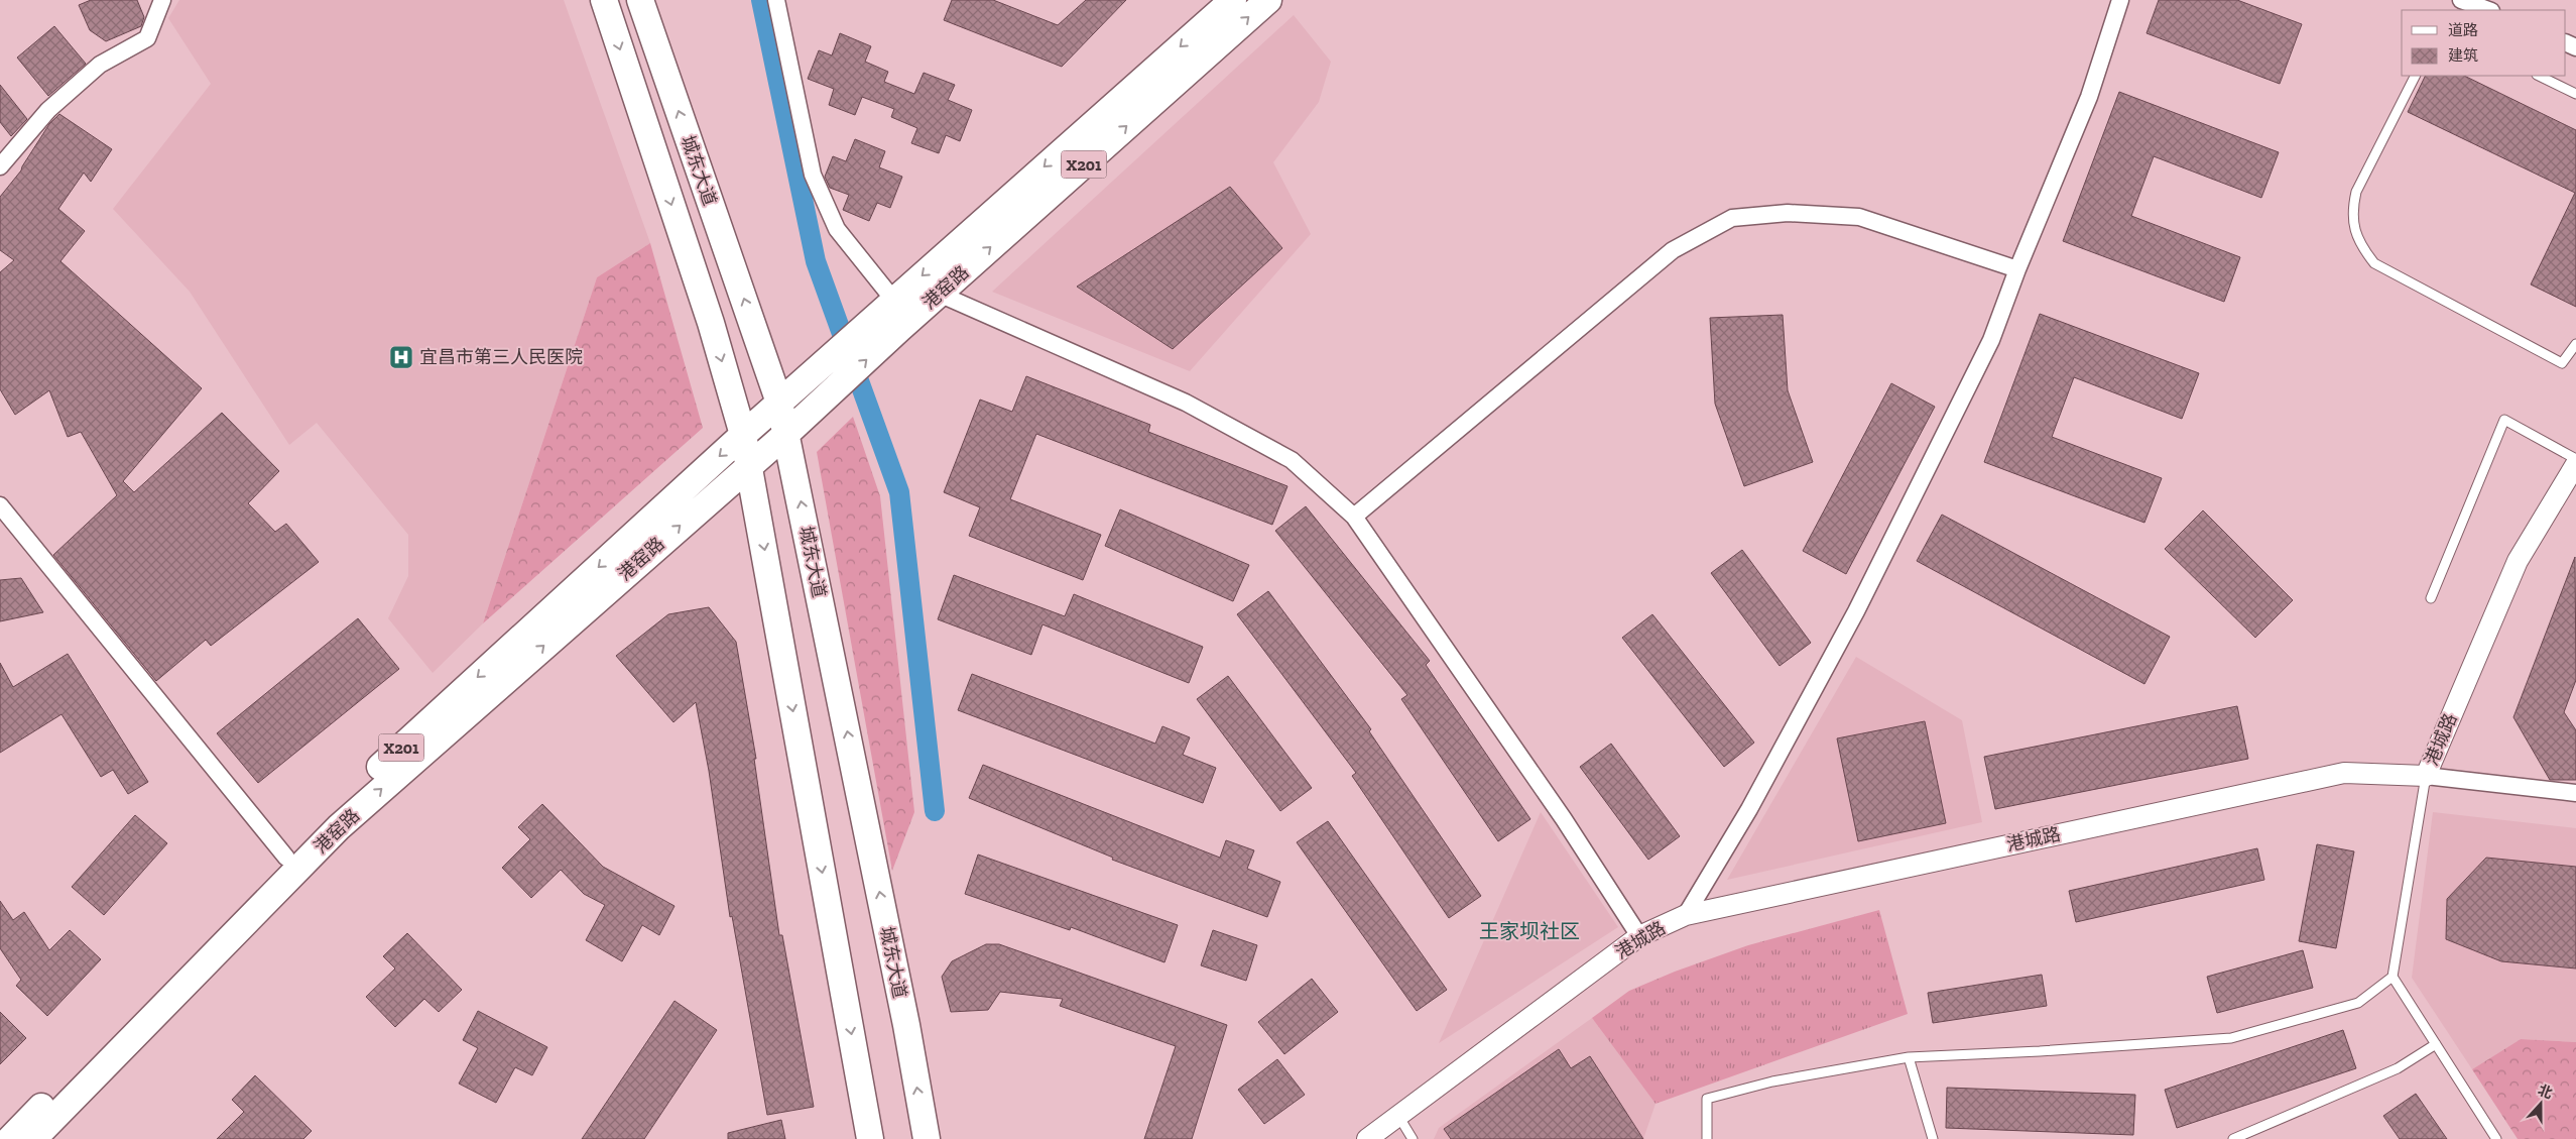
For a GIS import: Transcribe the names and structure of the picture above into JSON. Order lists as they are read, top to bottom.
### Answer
{
  "streets": {
    "main road": ["X201", "城东大道", "港窑路"],
    "street": ["港城路"]
  },
  "crossings": [
    ["城东大道", "港窑路"]
  ],
  "districts": ["王家坝社区"],
  "places": {
    "hospital": ["宜昌市第三人民医院"]
  },
  "legend": ["道路", "建筑"],
  "north": "top"
}
